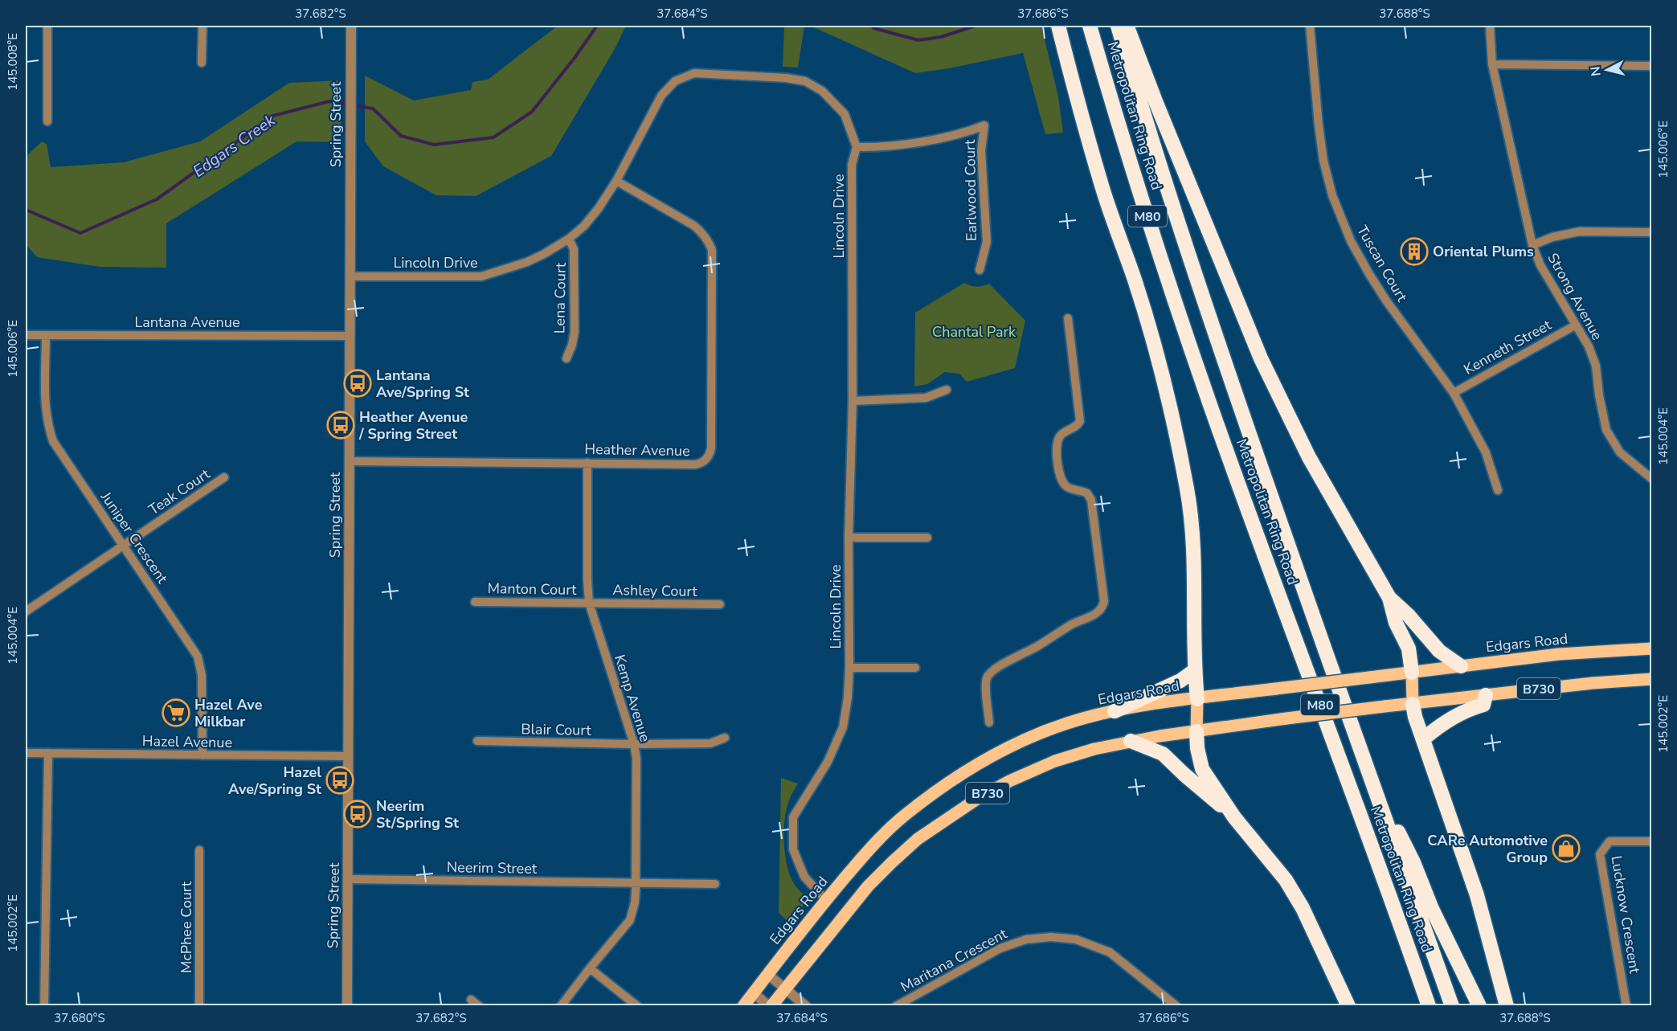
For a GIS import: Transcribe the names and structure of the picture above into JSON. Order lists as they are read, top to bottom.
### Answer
{
  "streets": {
    "highway": ["Metropolitan Ring Road", "M80"],
    "main road": ["Edgars Road", "B730"],
    "street": [
      "Spring Street",
      "Earlwood Court",
      "Lincoln Drive",
      "Tuscan Court",
      "Strong Avenue",
      "Lena Court",
      "Lantana Avenue",
      "Kenneth Street",
      "Heather Avenue",
      "Teak Court",
      "Juniper Crescent",
      "Manton Court",
      "Ashley Court",
      "Kemp Avenue",
      "Blair Court",
      "Hazel Avenue",
      "Neerim Street",
      "Lucknow Crescent",
      "McPhee Court",
      "Maritana Crescent"
    ]
  },
  "crossings": [
    ["Spring Street", "Lincoln Drive"],
    ["Spring Street", "Lantana Avenue"],
    ["Spring Street", "Heather Avenue"],
    ["Spring Street", "Hazel Avenue"],
    ["Spring Street", "Neerim Street"],
    ["Earlwood Court", "Lincoln Drive"],
    ["Lincoln Drive", "Lena Court"],
    ["Lincoln Drive", "Heather Avenue"],
    ["Lincoln Drive", "Edgars Road"],
    ["Tuscan Court", "Kenneth Street"],
    ["Strong Avenue", "Kenneth Street"],
    ["Lantana Avenue", "Juniper Crescent"],
    ["Heather Avenue", "Kemp Avenue"],
    ["Teak Court", "Juniper Crescent"],
    ["Juniper Crescent", "Hazel Avenue"],
    ["Manton Court", "Ashley Court"],
    ["Manton Court", "Kemp Avenue"],
    ["Ashley Court", "Kemp Avenue"],
    ["Kemp Avenue", "Blair Court"],
    ["Kemp Avenue", "Neerim Street"]
  ],
  "water": ["Edgars Creek"],
  "parks": ["Chantal Park"],
  "places": {
    "building": ["Oriental Plums"],
    "bus stop": [
      "Lantana Ave/Spring St",
      "Heather Avenue / Spring Street",
      "Hazel Ave/Spring St",
      "Neerim St/Spring St"
    ],
    "supermarket": ["Hazel Ave Milkbar"],
    "shop": ["CARe Automotive Group"]
  },
  "north": "left",
  "coordinates": [
    "37.682°S",
    "37.684°S",
    "37.686°S",
    "37.688°S",
    "145.008°E",
    "145.006°E",
    "145.004°E",
    "145.002°E",
    "37.680°S"
  ]
}
